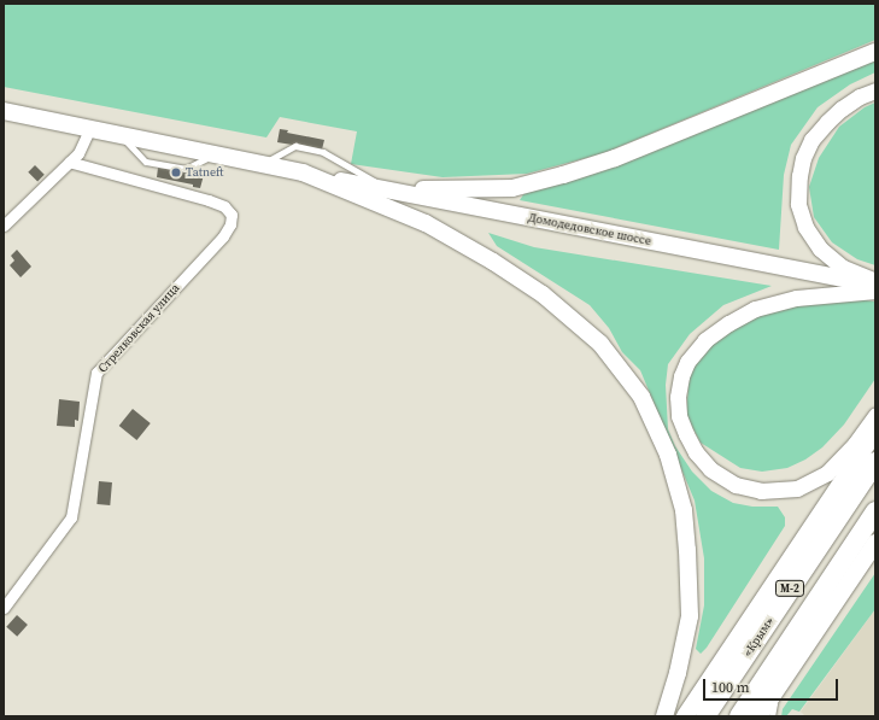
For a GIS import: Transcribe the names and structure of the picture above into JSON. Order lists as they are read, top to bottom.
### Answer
{
  "streets": {
    "highway": ["М-2", "«Крым»"],
    "main road": ["Домодедовское шоссе"],
    "street": ["Стрелковская улица"]
  },
  "places": ["Tatneft"],
  "scale_bar": "100 m"
}
